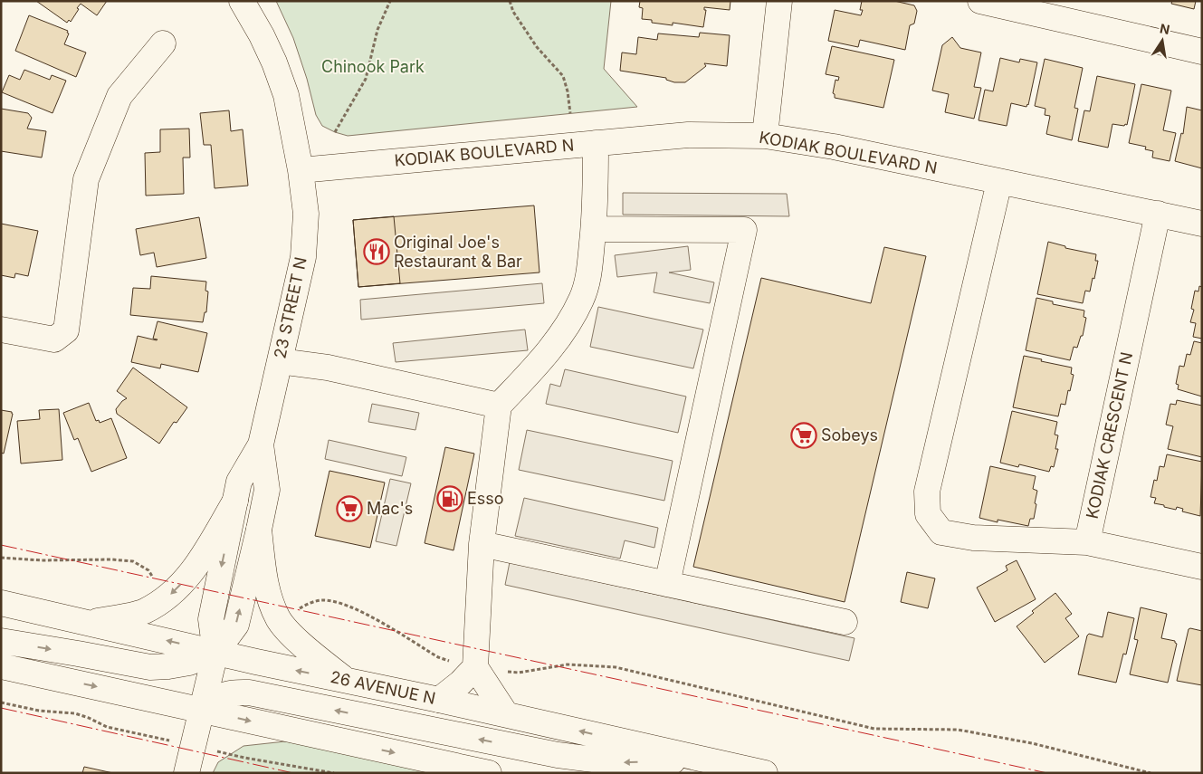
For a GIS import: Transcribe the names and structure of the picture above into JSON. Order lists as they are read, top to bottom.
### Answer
{
  "streets": {
    "street": [
      "KODIAK BOULEVARD N",
      "23 STREET N",
      "KODIAK CRESCENT N",
      "26 AVENUE N"
    ]
  },
  "crossings": [
    ["KODIAK BOULEVARD N", "23 STREET N"],
    ["KODIAK BOULEVARD N", "KODIAK CRESCENT N"],
    ["23 STREET N", "26 AVENUE N"]
  ],
  "parks": ["Chinook Park"],
  "places": {
    "restaurant": ["Original Joe's Restaurant & Bar"],
    "supermarket": ["Sobeys", "Mac's"],
    "fuel station": ["Esso"]
  },
  "north": "top"
}
